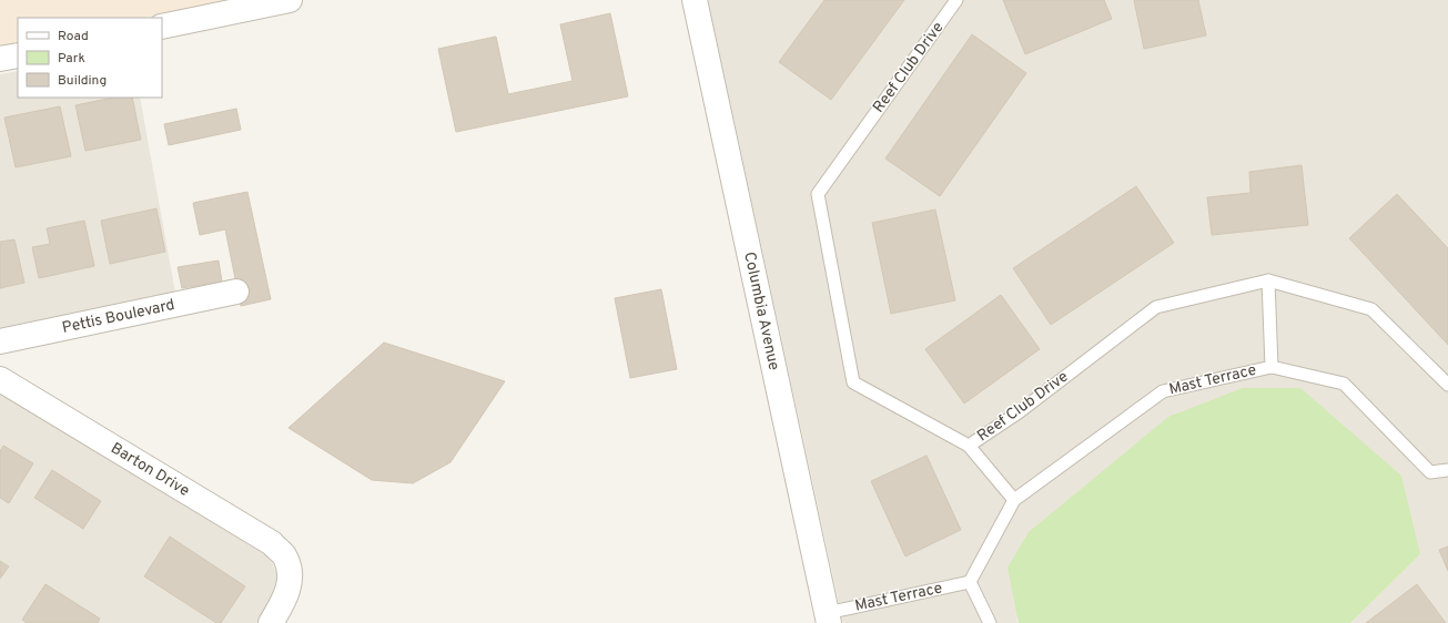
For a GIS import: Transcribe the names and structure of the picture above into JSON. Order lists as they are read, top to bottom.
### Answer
{
  "streets": {
    "street": ["Columbia Avenue", "Pettis Boulevard", "Barton Drive"],
    "lane": ["Reef Club Drive", "Mast Terrace"]
  },
  "crossings": [
    ["Columbia Avenue", "Mast Terrace"]
  ],
  "legend": ["Road", "Park", "Building"]
}
